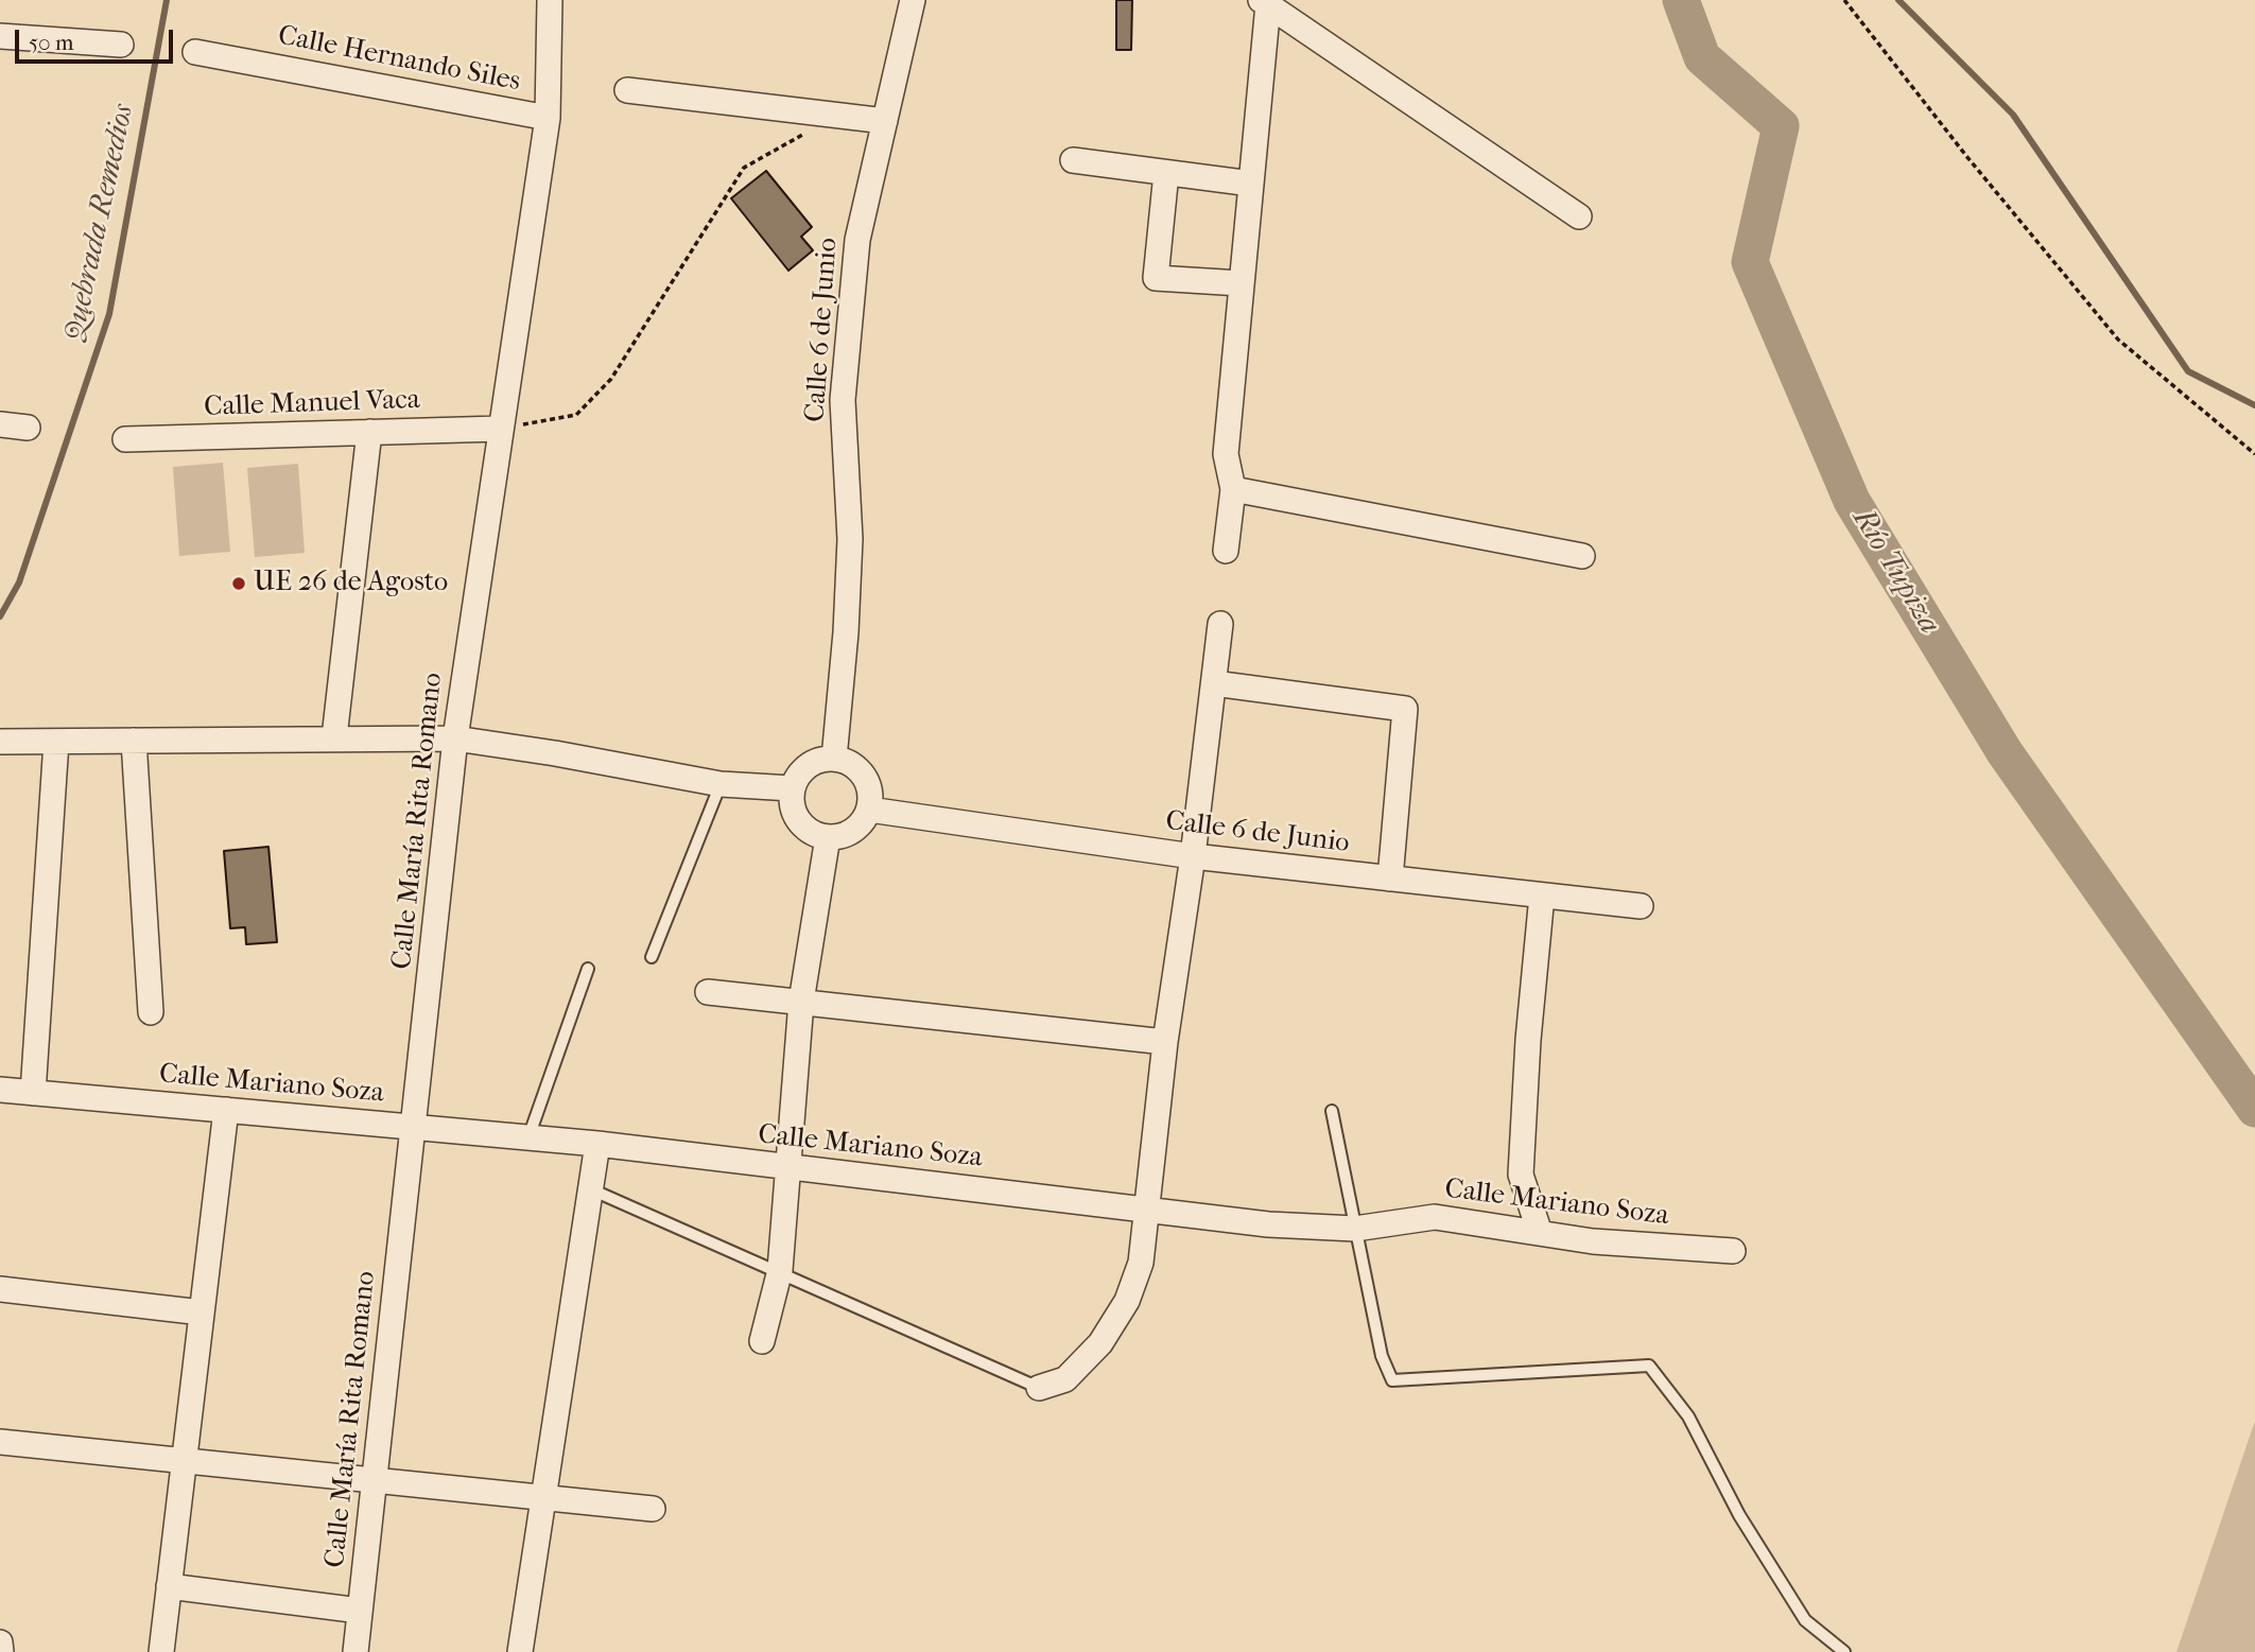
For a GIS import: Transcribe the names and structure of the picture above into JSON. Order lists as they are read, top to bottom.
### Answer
{
  "streets": {
    "street": [
      "Calle Hernando Siles",
      "Calle 6 de Junio",
      "Calle Manuel Vaca",
      "Calle María Rita Romano",
      "Calle Mariano Soza"
    ]
  },
  "crossings": [
    ["Calle Hernando Siles", "Calle María Rita Romano"],
    ["Calle Manuel Vaca", "Calle María Rita Romano"],
    ["Calle María Rita Romano", "Calle Mariano Soza"]
  ],
  "water": ["Quebrada Remedios", "Río Tupiza"],
  "places": ["UE 26 de Agosto"],
  "scale_bar": "50 m"
}
